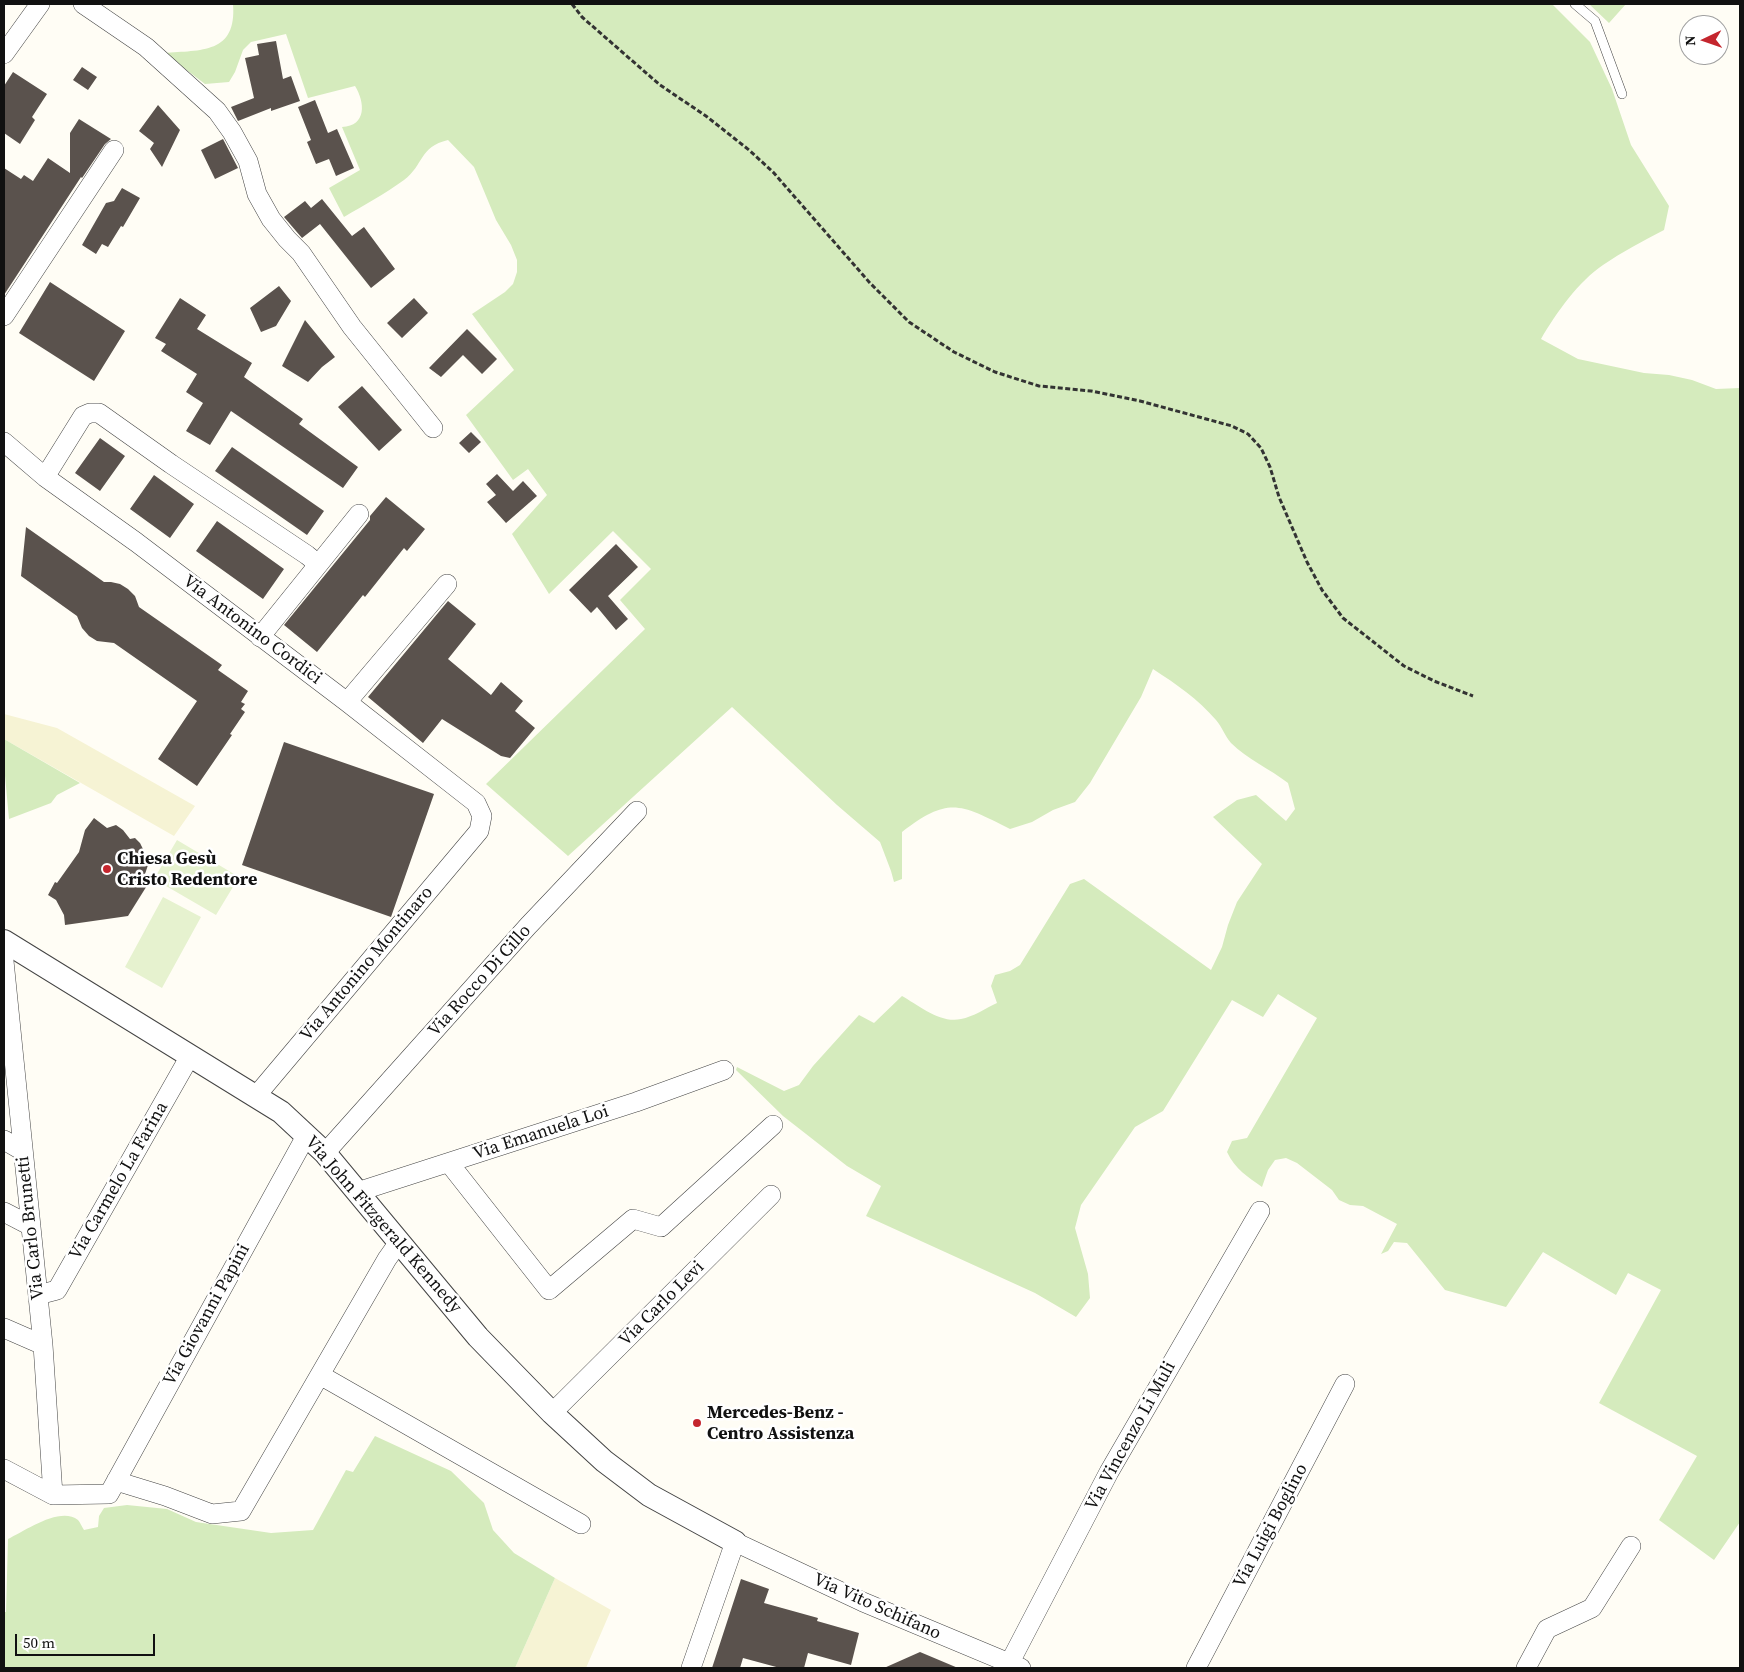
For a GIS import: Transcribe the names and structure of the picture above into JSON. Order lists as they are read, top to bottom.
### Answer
{
  "streets": {
    "street": [
      "Via Antonino Cordici",
      "Via Antonino Montinaro",
      "Via Rocco Di Cillo",
      "Via Emanuela Loi",
      "Via Carmelo La Farina",
      "Via John Fitzgerald Kennedy",
      "Via Carlo Brunetti",
      "Via Carlo Levi",
      "Via Giovanni Papini",
      "Via Vincenzo Li Muli",
      "Via Luigi Boglino",
      "Via Vito Schifano"
    ]
  },
  "crossings": [
    ["Via Antonino Cordici", "Via Antonino Montinaro"],
    ["Via Antonino Montinaro", "Via John Fitzgerald Kennedy"],
    ["Via Rocco Di Cillo", "Via John Fitzgerald Kennedy"],
    ["Via Emanuela Loi", "Via John Fitzgerald Kennedy"],
    ["Via Carmelo La Farina", "Via John Fitzgerald Kennedy"],
    ["Via Carmelo La Farina", "Via Carlo Brunetti"],
    ["Via John Fitzgerald Kennedy", "Via Carlo Levi"],
    ["Via John Fitzgerald Kennedy", "Via Giovanni Papini"],
    ["Via John Fitzgerald Kennedy", "Via Vito Schifano"],
    ["Via Vincenzo Li Muli", "Via Vito Schifano"]
  ],
  "places": ["Chiesa Gesù Cristo Redentore", "Mercedes-Benz - Centro Assistenza"],
  "scale_bar": "50 m",
  "north": "left"
}
